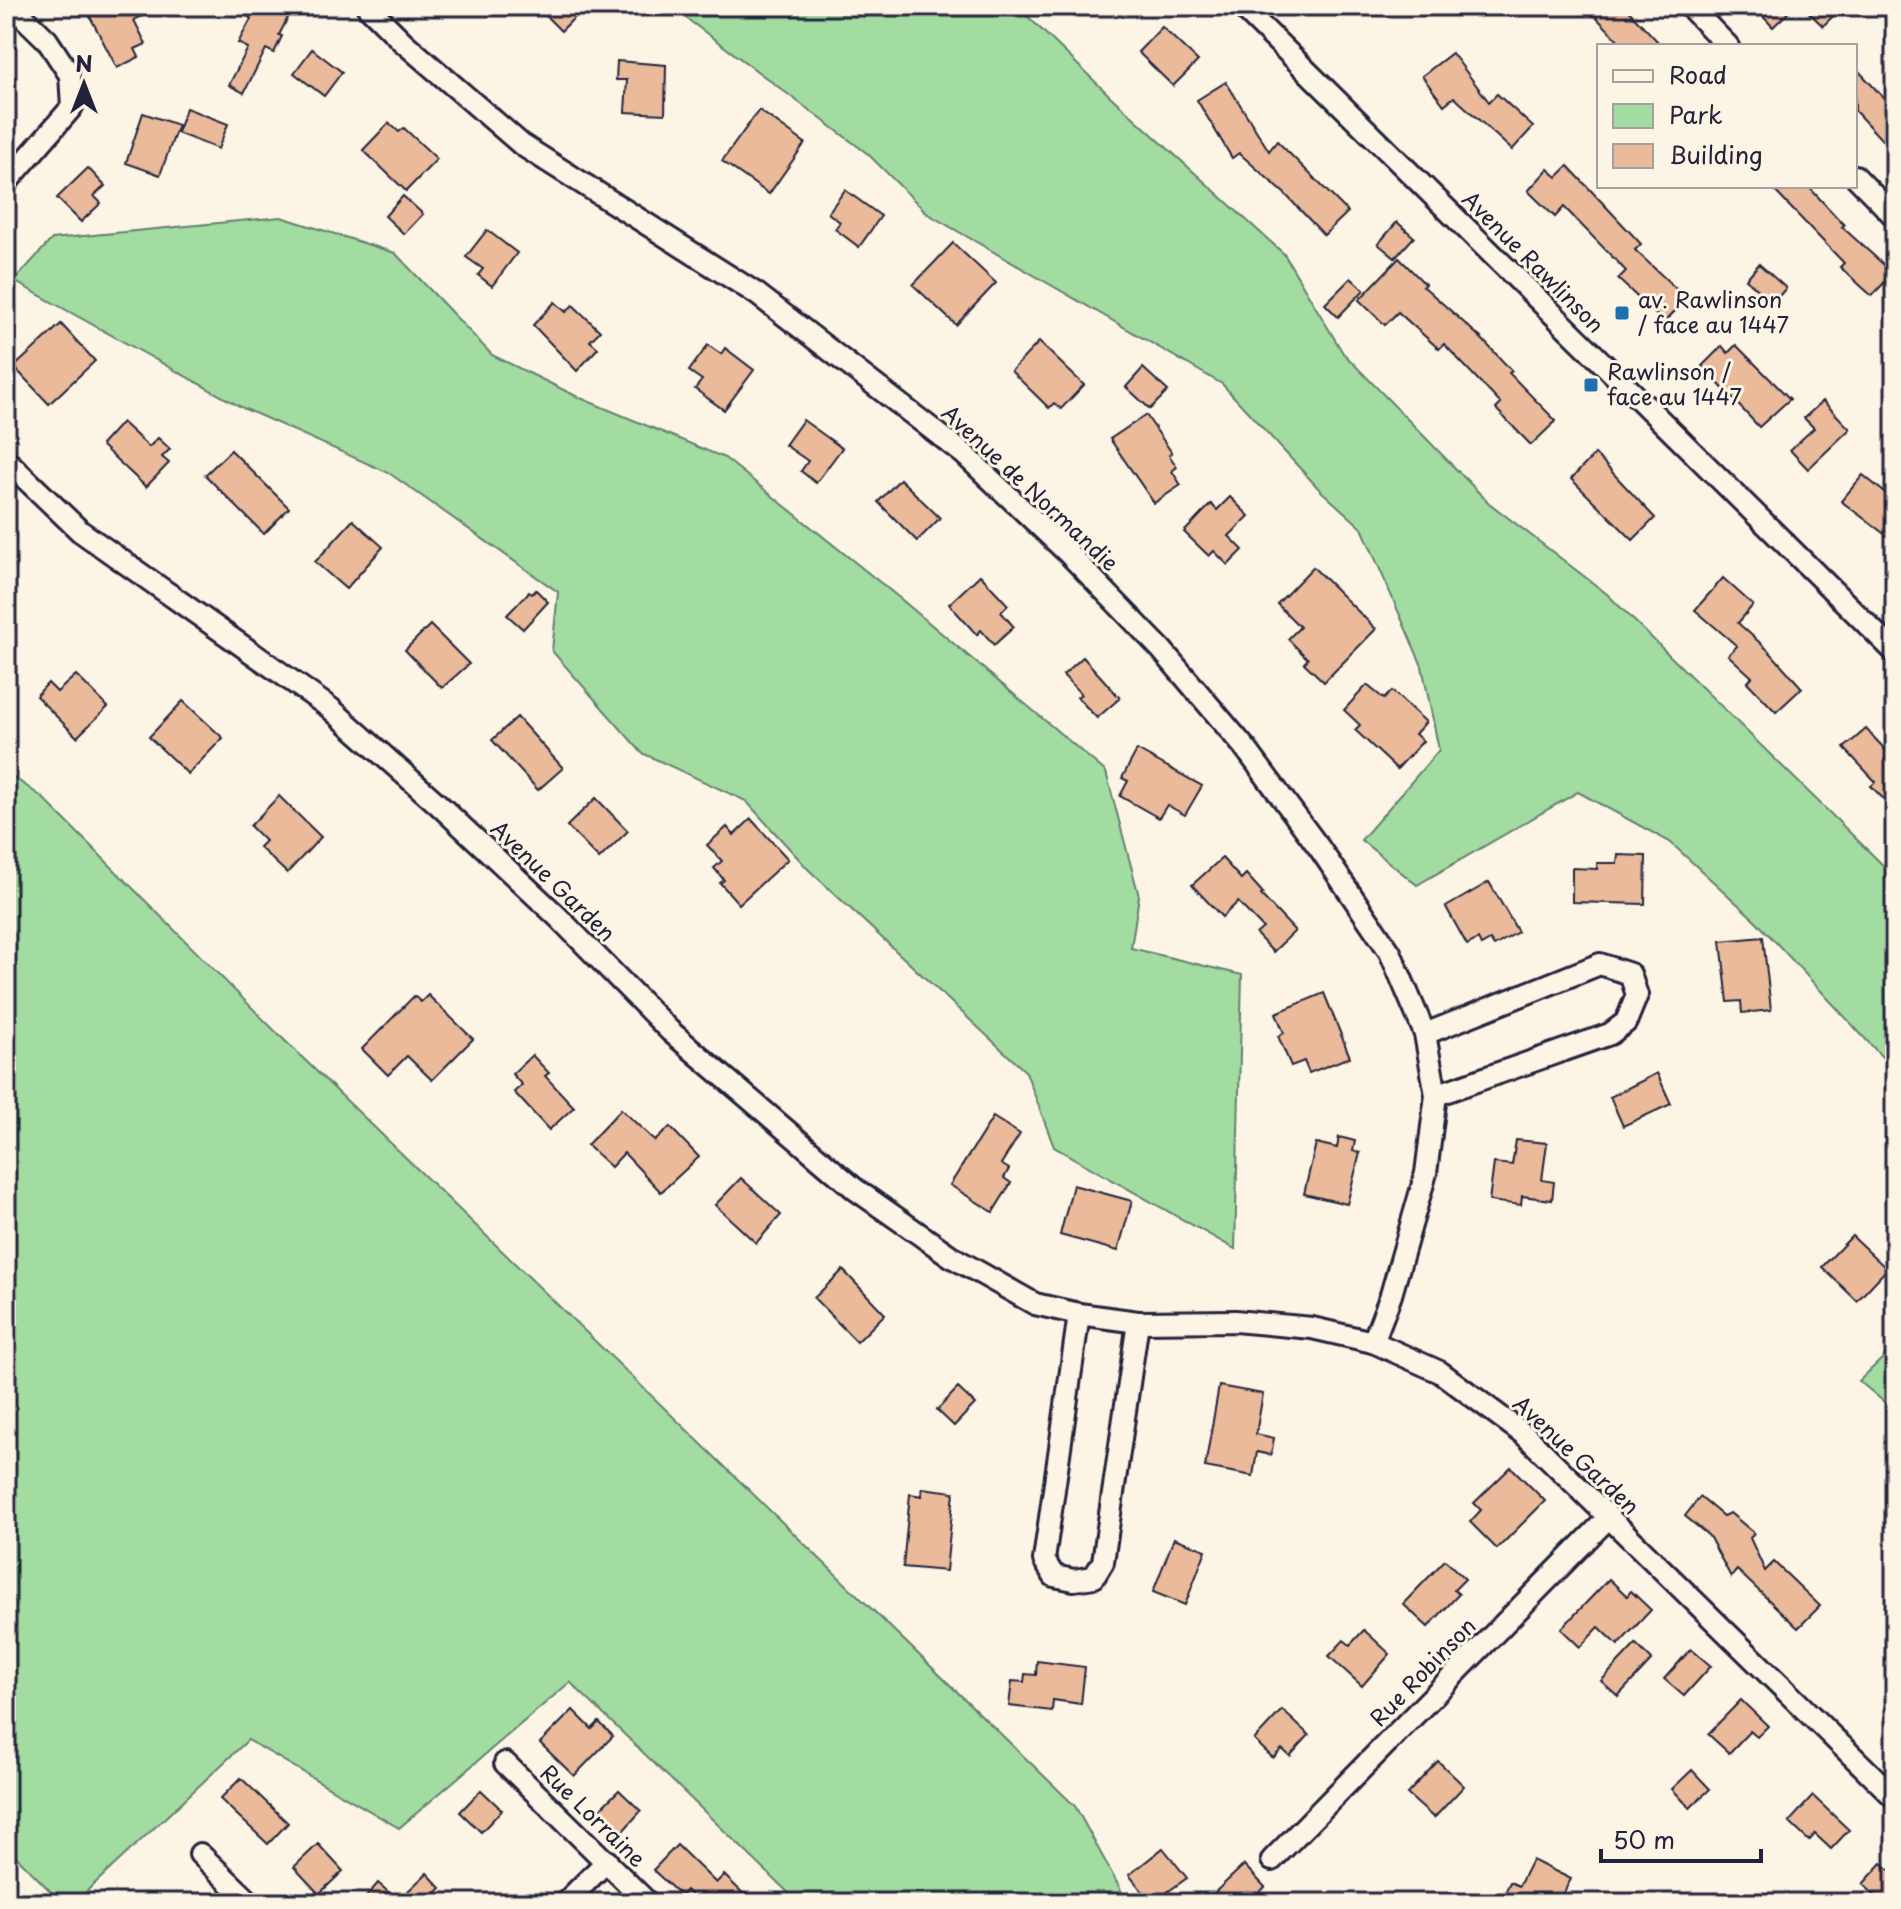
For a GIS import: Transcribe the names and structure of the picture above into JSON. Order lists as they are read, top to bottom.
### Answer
{
  "streets": {
    "street": [
      "Avenue Rawlinson",
      "Avenue de Normandie",
      "Avenue Garden",
      "Rue Robinson",
      "Rue Lorraine"
    ]
  },
  "crossings": [
    ["Avenue de Normandie", "Avenue Garden"],
    ["Avenue Garden", "Rue Robinson"]
  ],
  "places": {
    "transit": ["av. Rawlinson / face au 1447", "Rawlinson / face au 1447"]
  },
  "legend": ["Road", "Park", "Building"],
  "scale_bar": "50 m",
  "north": "top"
}
